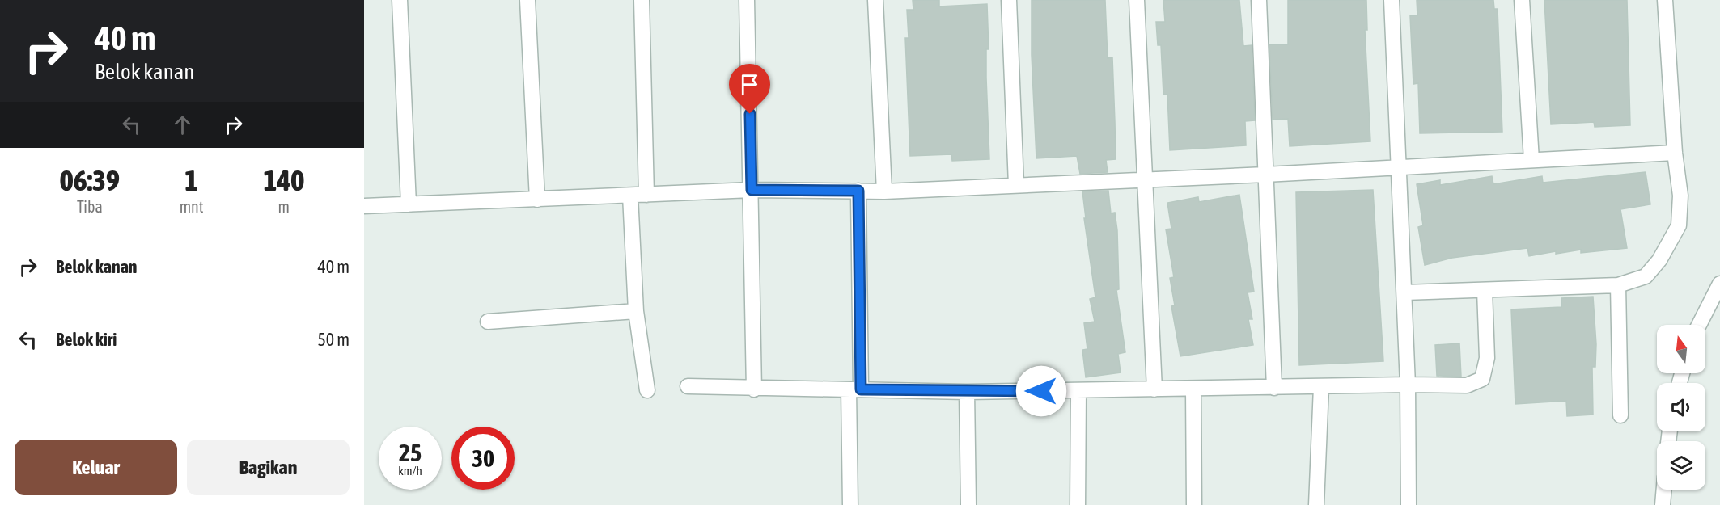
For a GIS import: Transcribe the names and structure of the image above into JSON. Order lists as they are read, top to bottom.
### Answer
{
  "north": "top",
  "page": {
    "turn": ["40 m", "Belok kanan"],
    "eta": [
      "06:39",
      "Tiba",
      "1",
      "mnt",
      "140",
      "m"
    ],
    "list": [
      {
        "name": "Belok kanan",
        "value": "40 m"
      },
      {
        "name": "Belok kiri",
        "value": "50 m"
      }
    ],
    "speed": "25 km/h",
    "limit": "30",
    "buttons": ["Keluar", "Bagikan"]
  }
}
